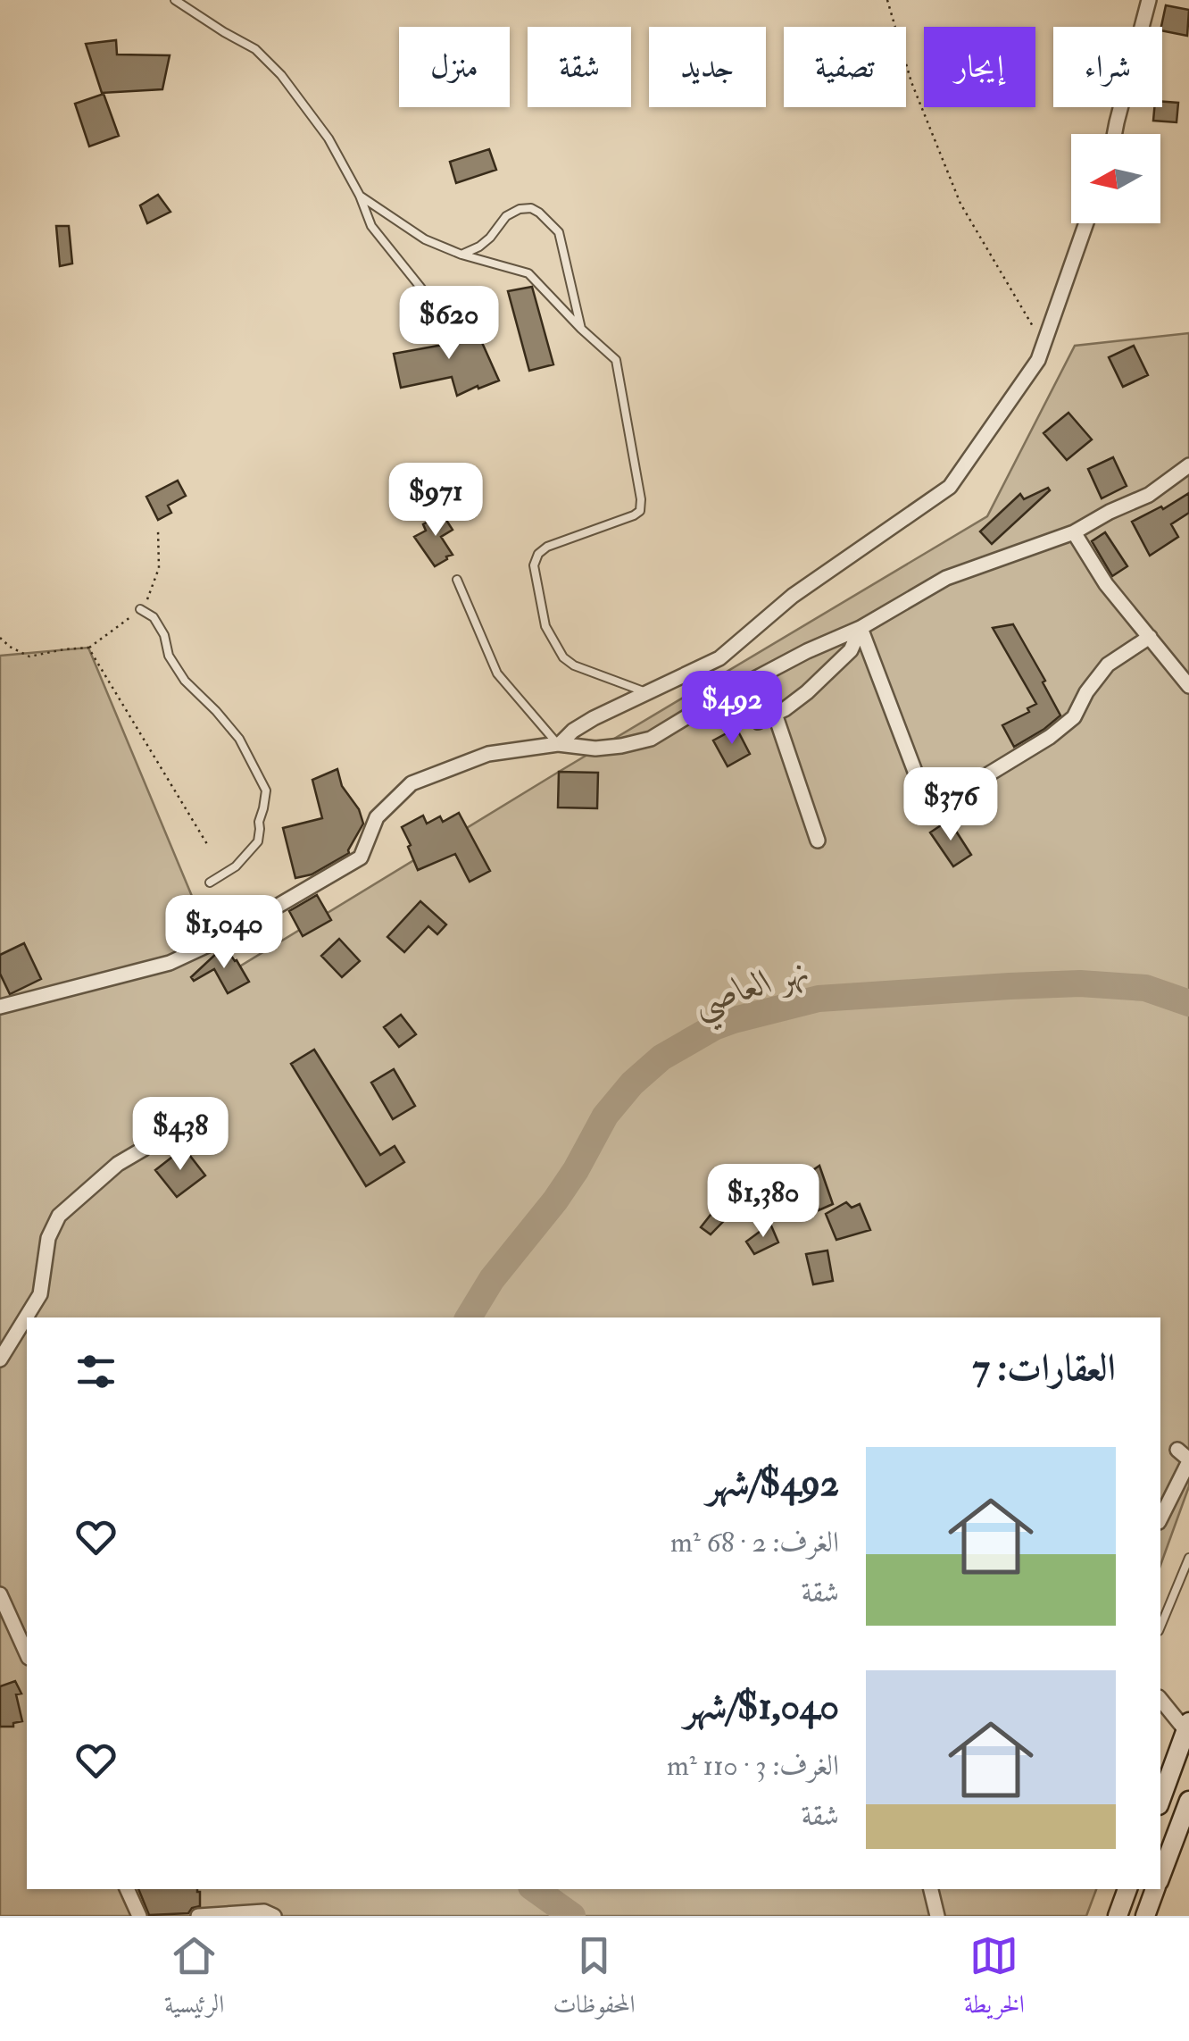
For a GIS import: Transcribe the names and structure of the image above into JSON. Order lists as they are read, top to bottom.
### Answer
{
  "water": ["نهر العاصي"],
  "north": "left",
  "page": {
    "chip": [
      "شراء",
      "إيجار",
      "تصفية",
      "جديد",
      "شقة",
      "منزل"
    ],
    "price": [
      "$620",
      "$971",
      "$492",
      "$376",
      "$1,040",
      "$438",
      "$1,380"
    ],
    "heading": "العقارات: 7",
    "list": [
      {
        "name": "$492/شهر",
        "note": "الغرف: 2 · 68 m² · شقة"
      },
      {
        "name": "$1,040/شهر",
        "note": "الغرف: 3 · 110 m² · شقة"
      }
    ],
    "tabs": ["الخريطة", "المحفوظات", "الرئيسية"]
  }
}
